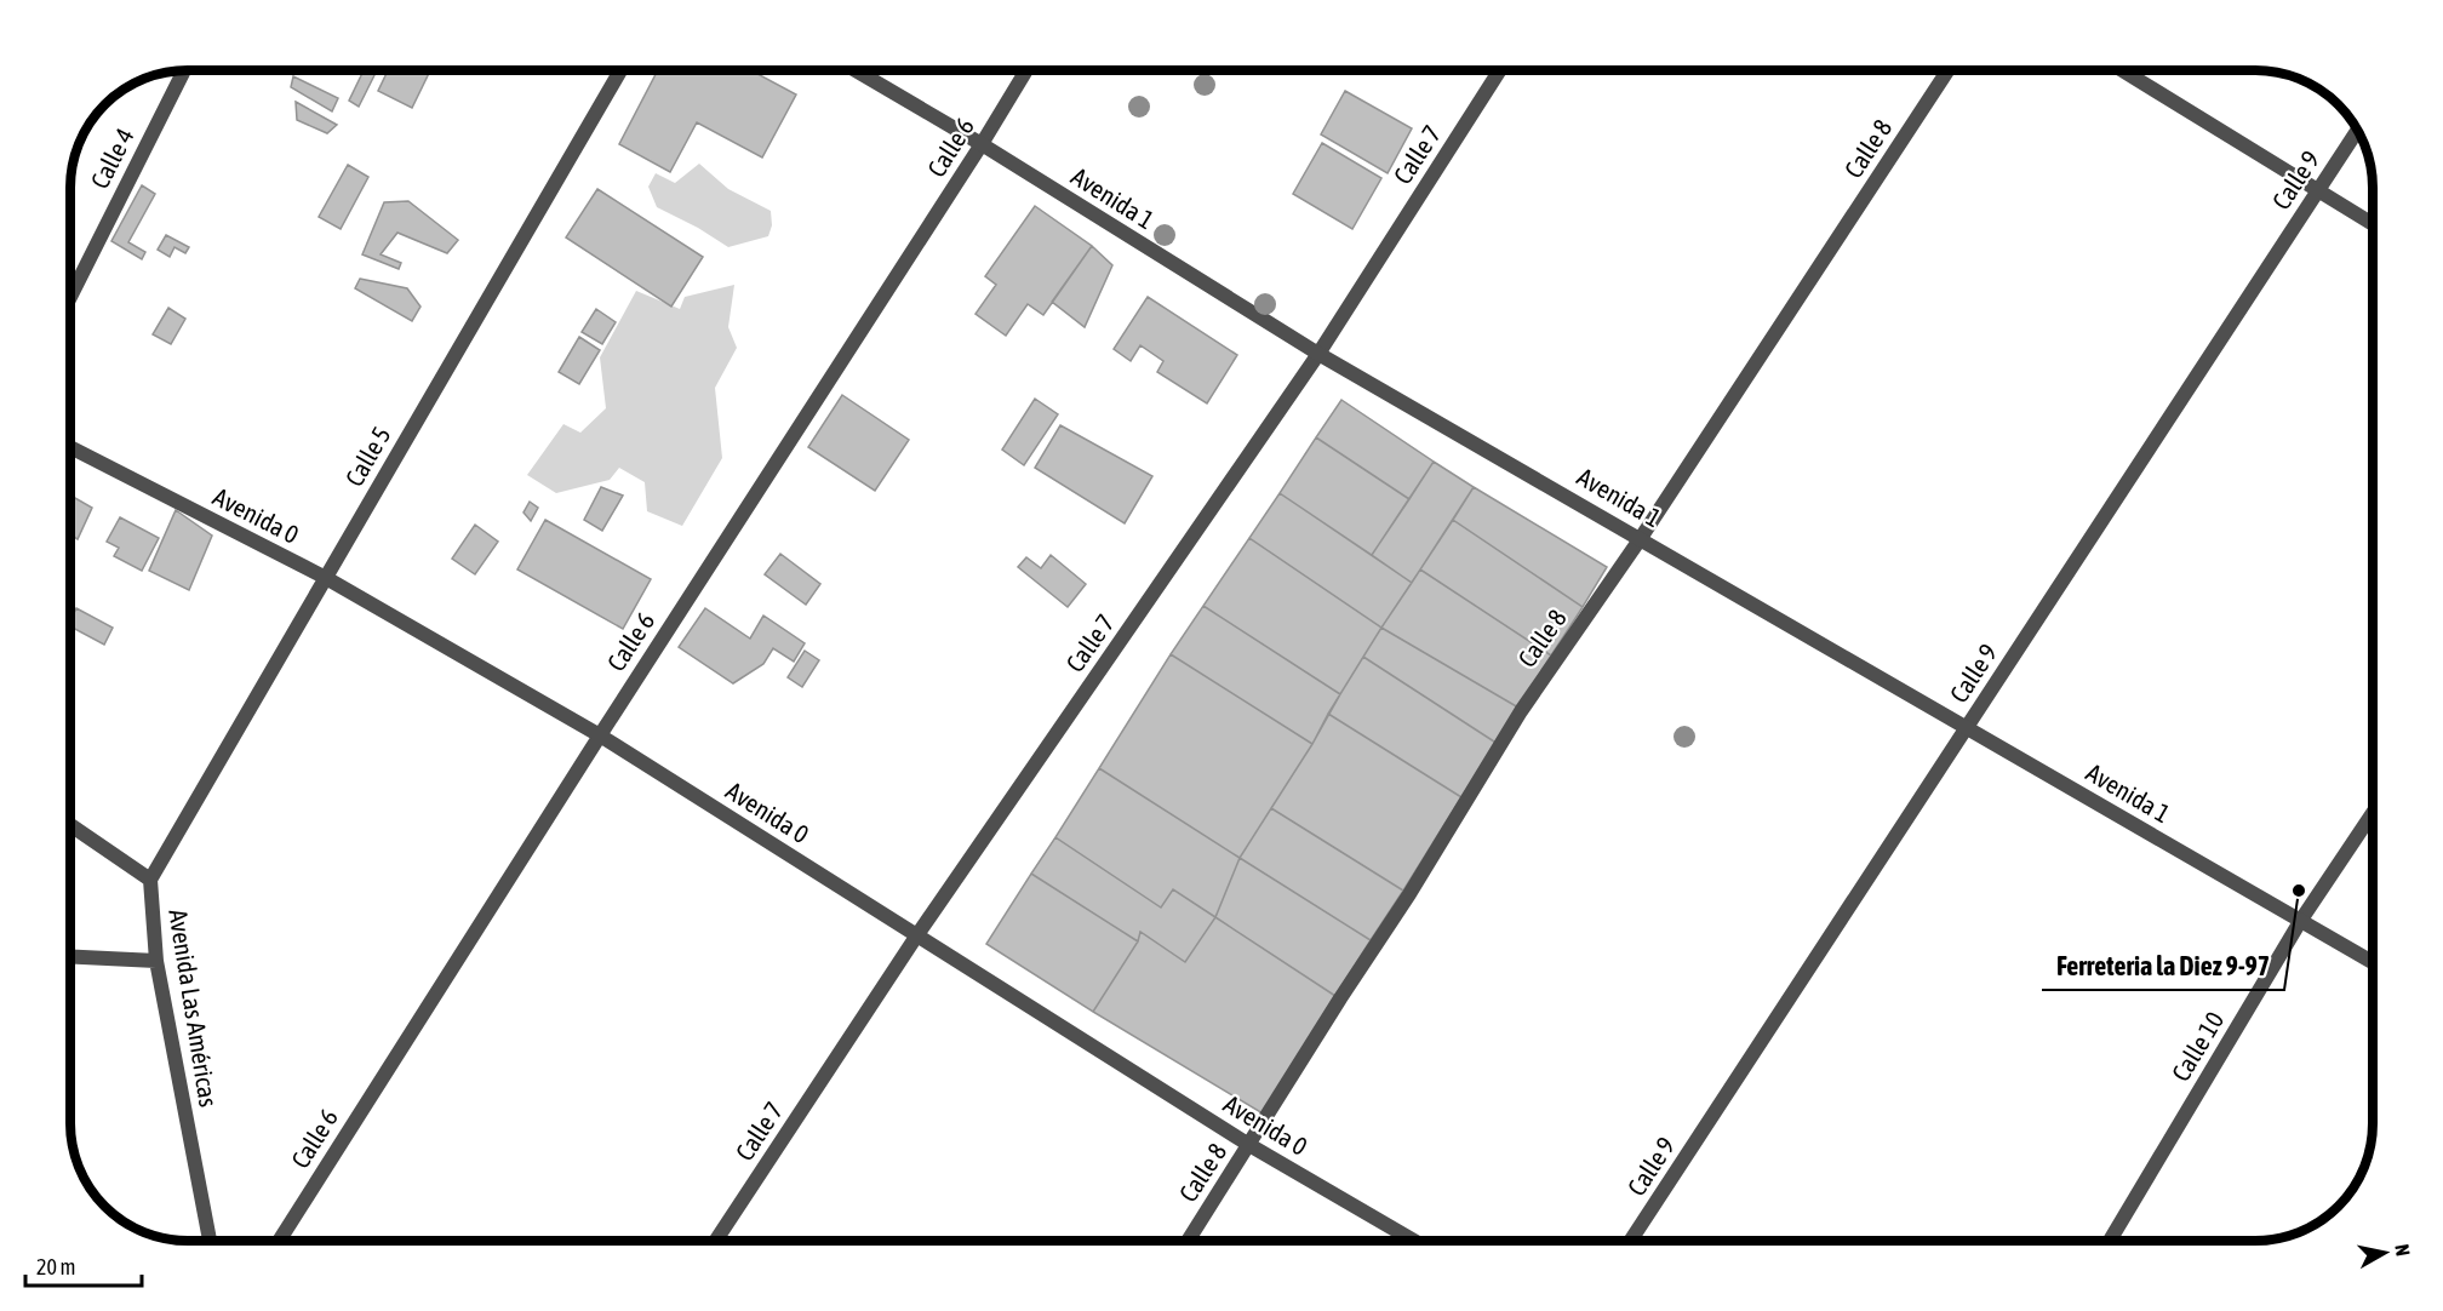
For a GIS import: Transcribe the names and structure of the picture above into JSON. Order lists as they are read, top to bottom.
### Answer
{
  "streets": {
    "street": [
      "Calle 6",
      "Calle 8",
      "Calle 7",
      "Calle 4",
      "Calle 9",
      "Avenida 1",
      "Calle 5",
      "Avenida 0",
      "Avenida Las Américas",
      "Calle 10"
    ]
  },
  "crossings": [
    ["Calle 6", "Avenida 1"],
    ["Calle 6", "Avenida 0"],
    ["Calle 8", "Avenida 1"],
    ["Calle 8", "Avenida 0"],
    ["Calle 7", "Avenida 1"],
    ["Calle 7", "Avenida 0"],
    ["Calle 9", "Avenida 1"],
    ["Avenida 1", "Calle 10"],
    ["Calle 5", "Avenida 0"],
    ["Calle 5", "Avenida Las Américas"]
  ],
  "places": ["Ferreteria la Diez 9-97"],
  "scale_bar": "20 m",
  "north": "right"
}
